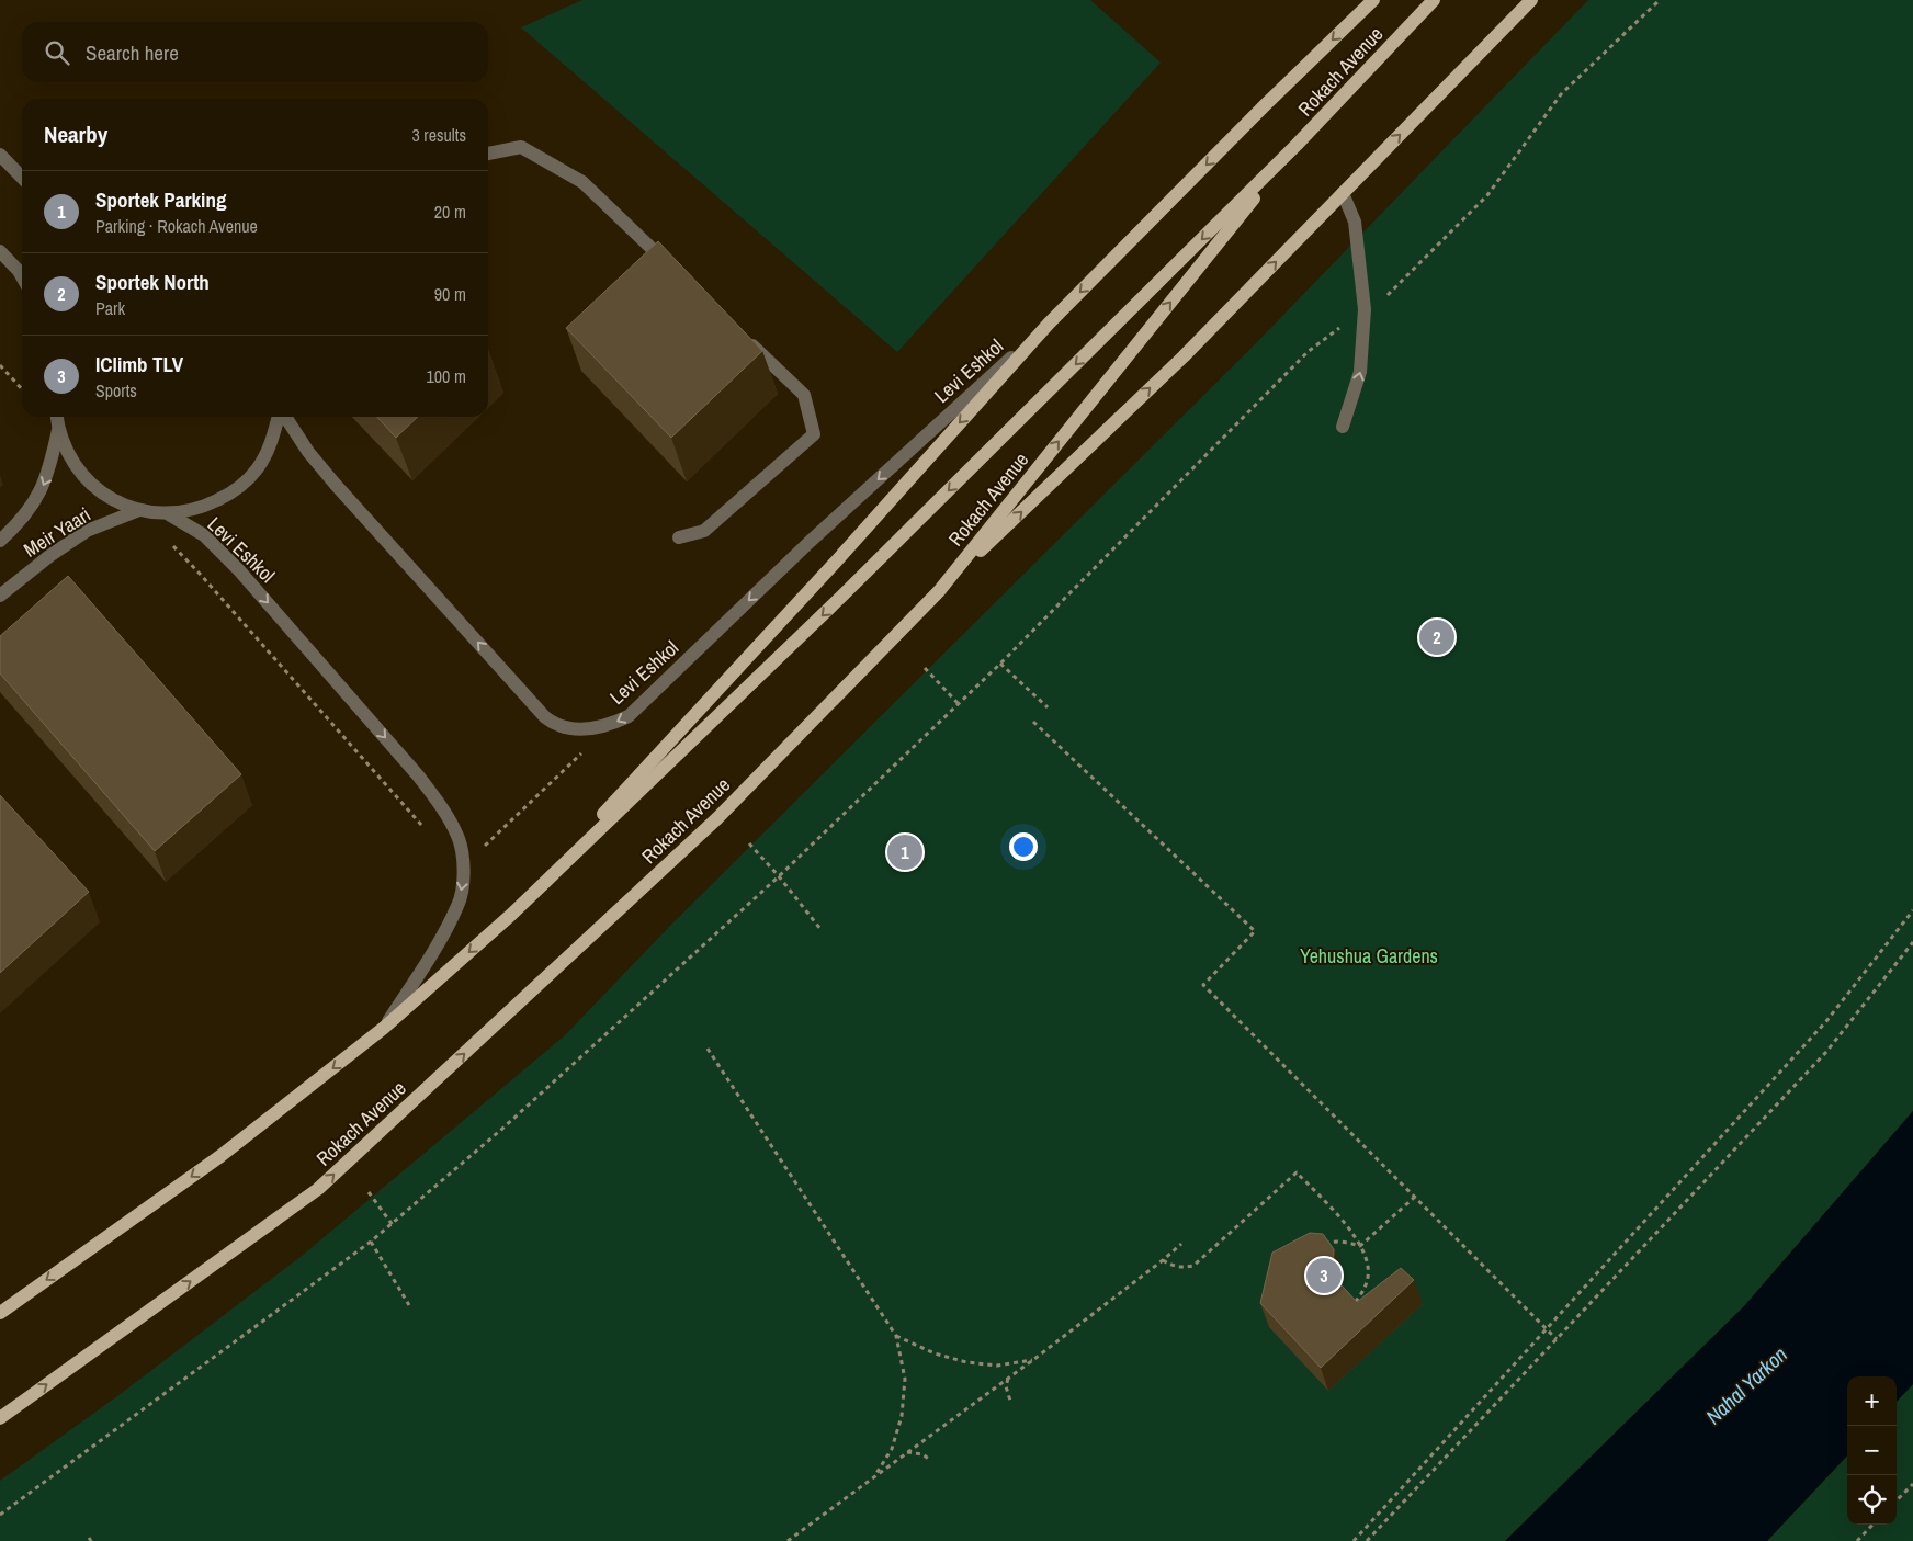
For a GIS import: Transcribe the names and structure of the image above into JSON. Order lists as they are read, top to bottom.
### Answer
{
  "streets": {
    "main road": ["Rokach Avenue"],
    "street": ["Levi Eshkol", "Meir Yaari"]
  },
  "crossings": [
    ["Rokach Avenue", "Levi Eshkol"]
  ],
  "one_way": ["Meir Yaari"],
  "water": ["Nahal Yarkon"],
  "parks": ["Yehushua Gardens"],
  "page": {
    "search": "Search here",
    "heading": ["Nearby", "3 results"],
    "list": [
      {
        "mark": "1",
        "name": "Sportek Parking",
        "note": "Parking · Rokach Avenue",
        "value": "20 m"
      },
      {
        "mark": "2",
        "name": "Sportek North",
        "note": "Park",
        "value": "90 m"
      },
      {
        "mark": "3",
        "name": "IClimb TLV",
        "note": "Sports",
        "value": "100 m"
      }
    ],
    "pins": ["2", "1", "3"],
    "map_buttons": ["+", "−"]
  }
}
